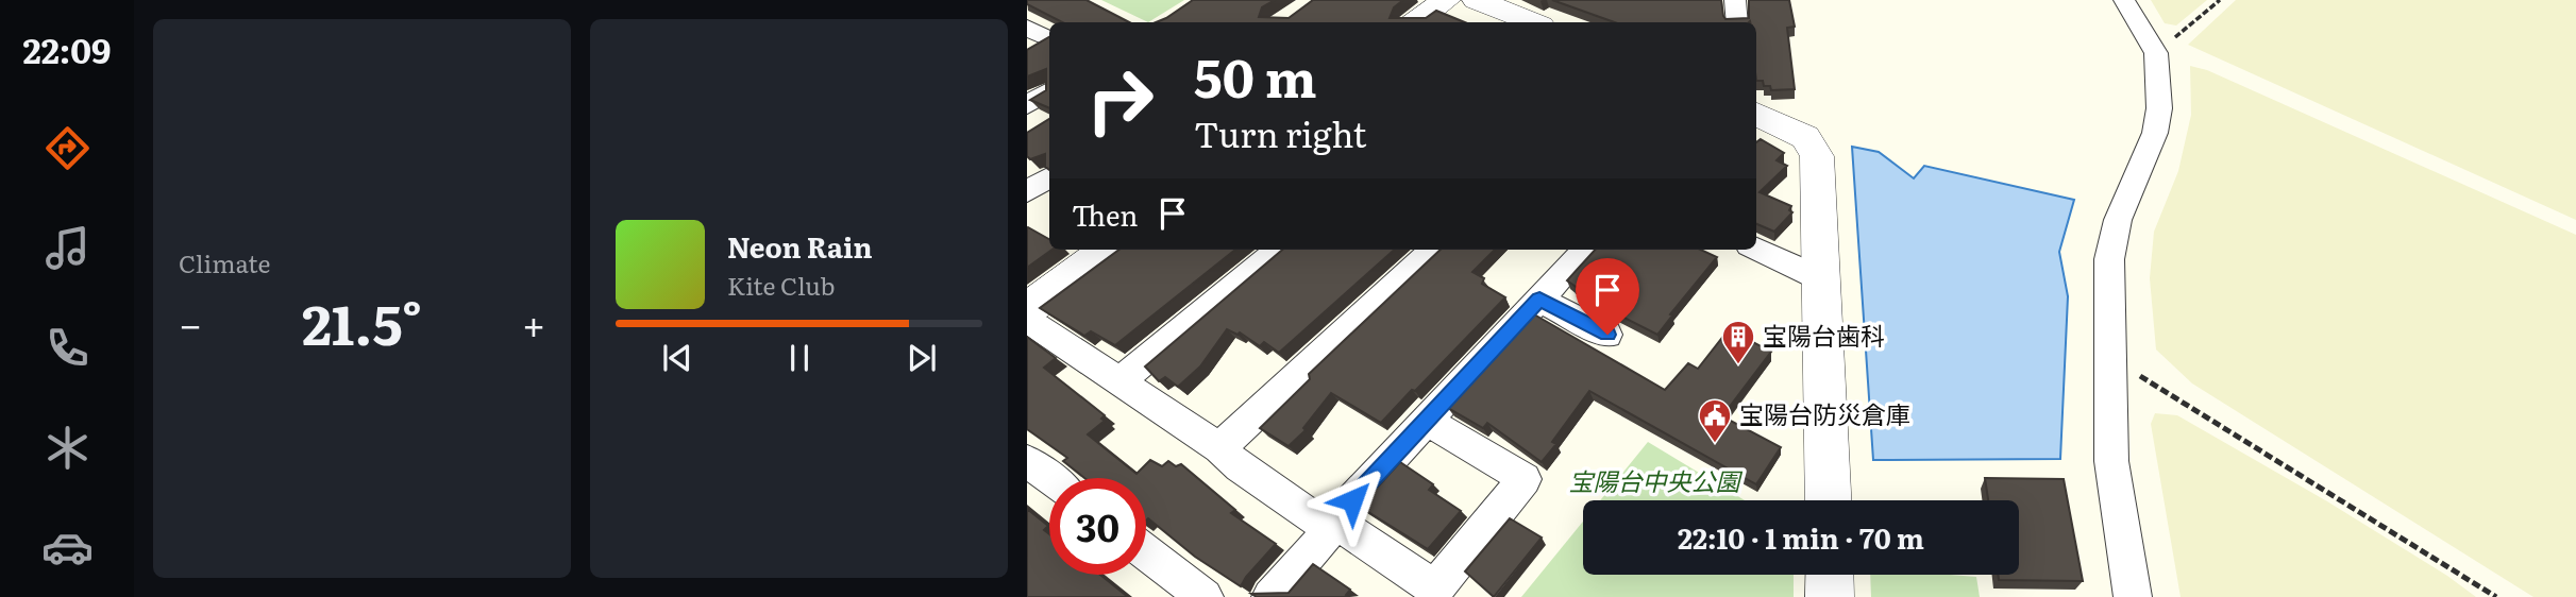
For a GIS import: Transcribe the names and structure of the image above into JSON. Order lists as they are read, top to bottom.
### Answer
{
  "parks": ["宝陽台中央公園"],
  "places": {
    "building": ["宝陽台歯科"],
    "public building": ["宝陽台防災倉庫"]
  },
  "page": {
    "tabs": "22:09",
    "tile": "Climate",
    "turn": ["50 m", "Turn right"],
    "then": "Then",
    "song": ["Neon Rain", "Kite Club"],
    "heat": ["−", "21.5°", "+"],
    "limit": "30",
    "trip": "22:10 · 1 min · 70 m"
  }
}
